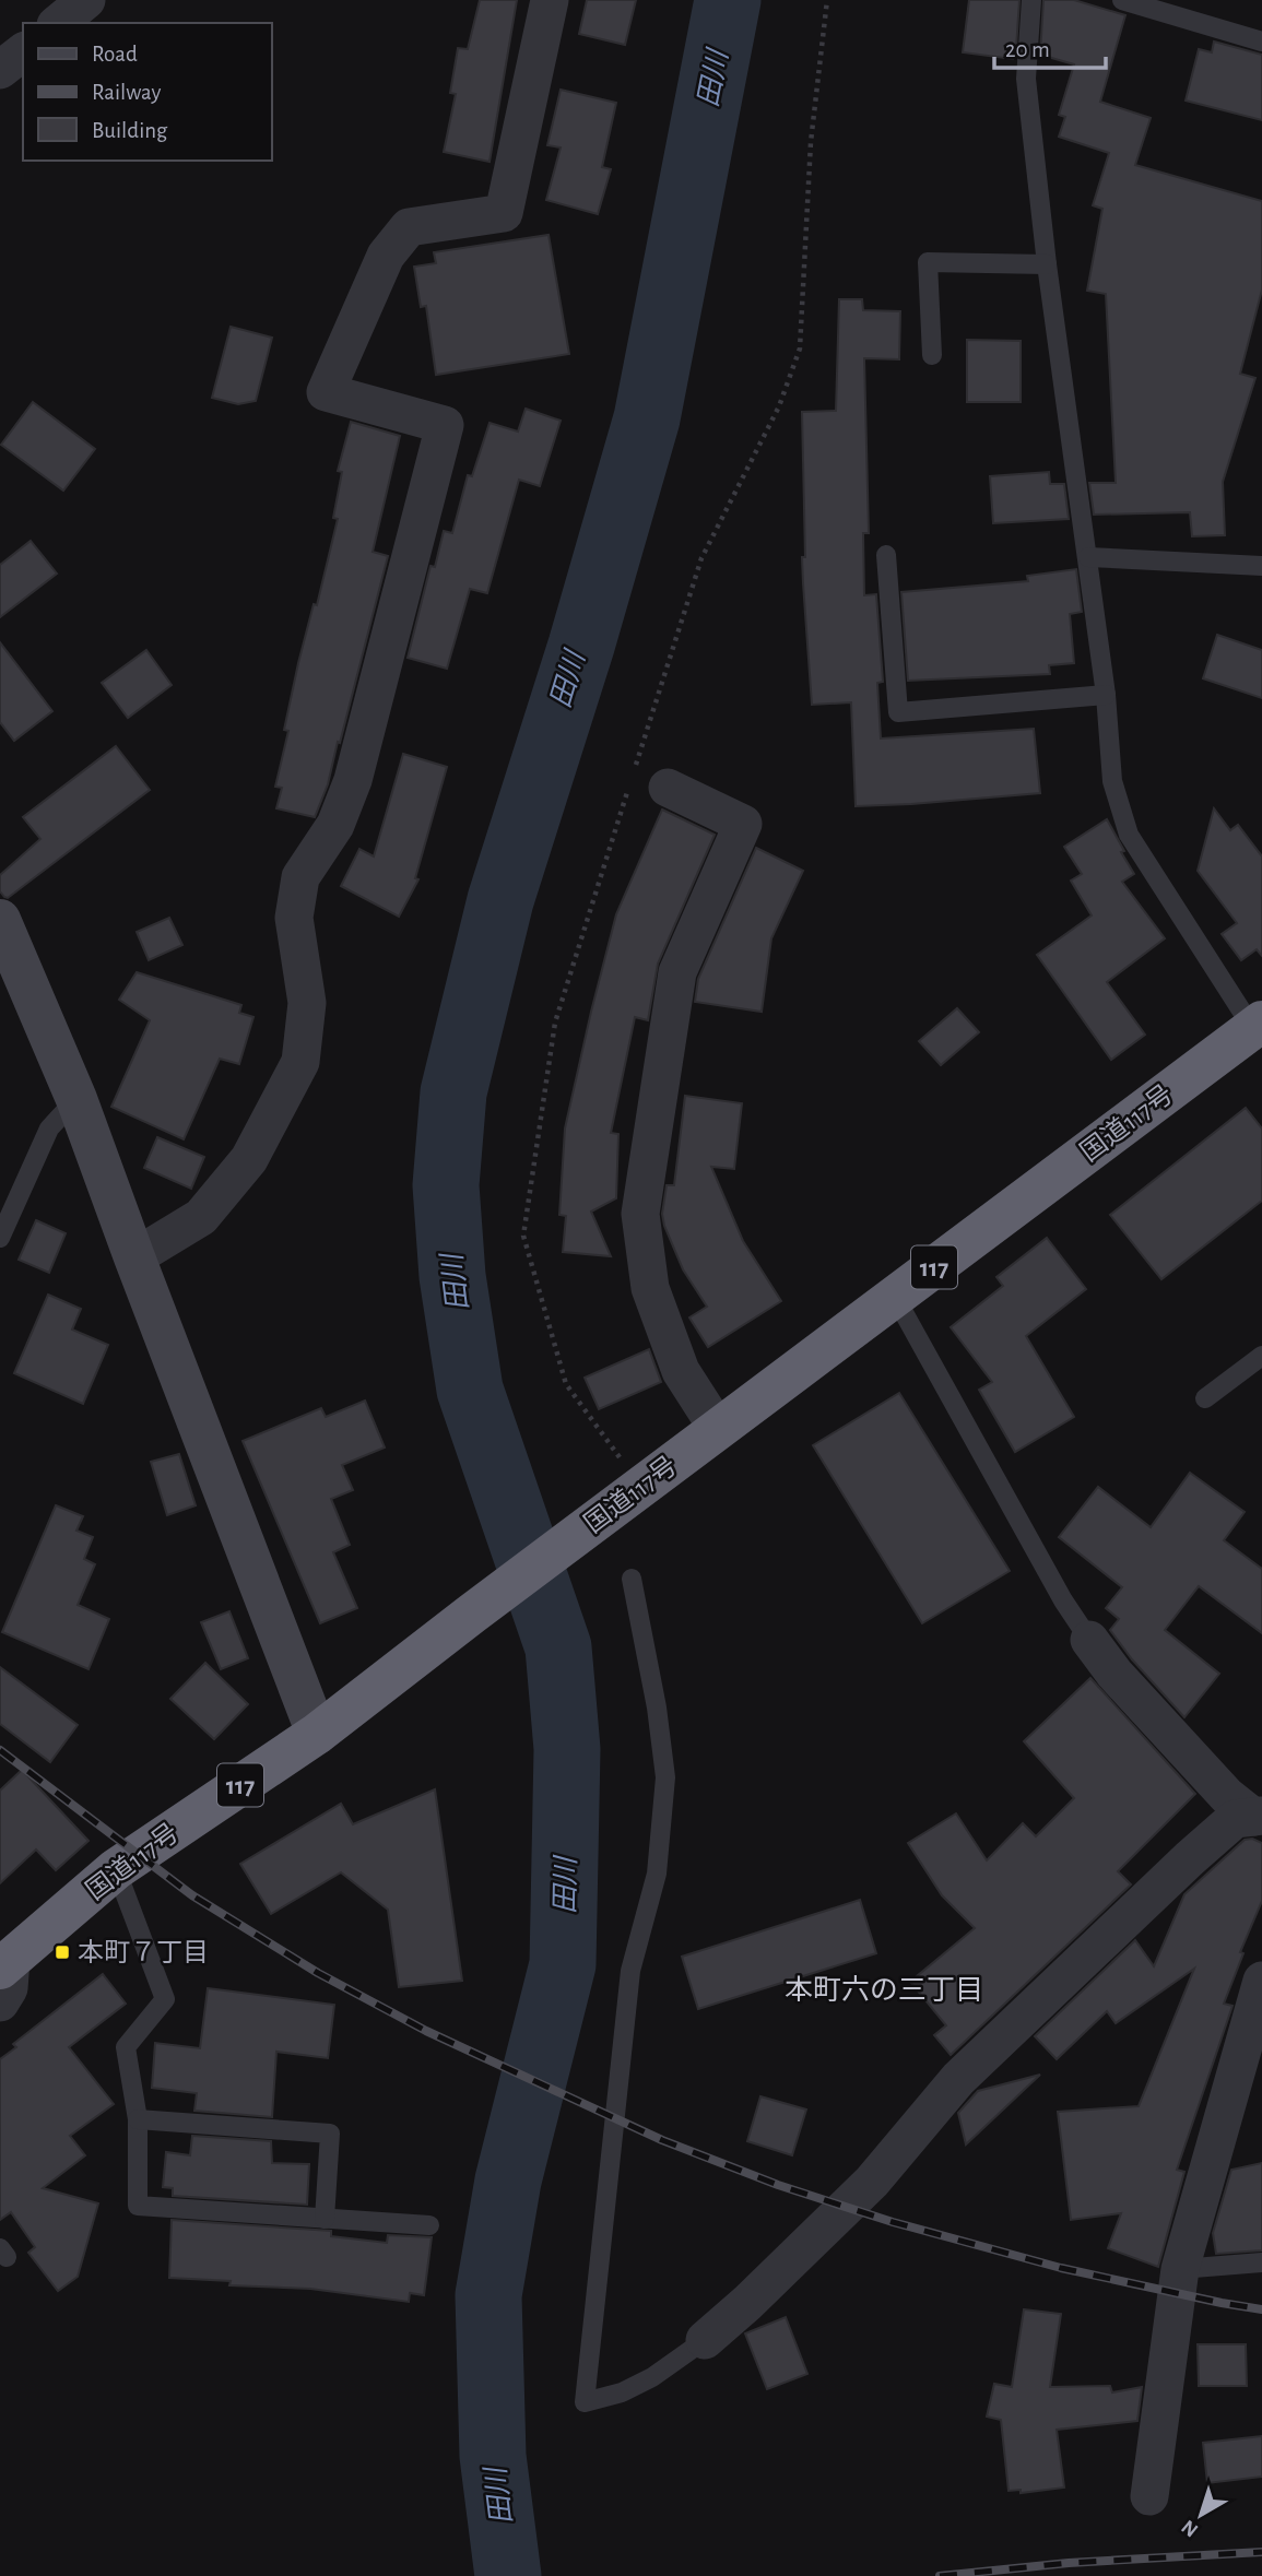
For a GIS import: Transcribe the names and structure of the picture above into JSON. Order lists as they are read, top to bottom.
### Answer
{
  "streets": {
    "highway": ["国道117号", "117"]
  },
  "districts": ["本町六の三丁目"],
  "water": ["田川"],
  "places": {
    "transit": ["本町７丁目"]
  },
  "legend": ["Road", "Railway", "Building"],
  "scale_bar": "20 m",
  "north": "bottom left"
}
